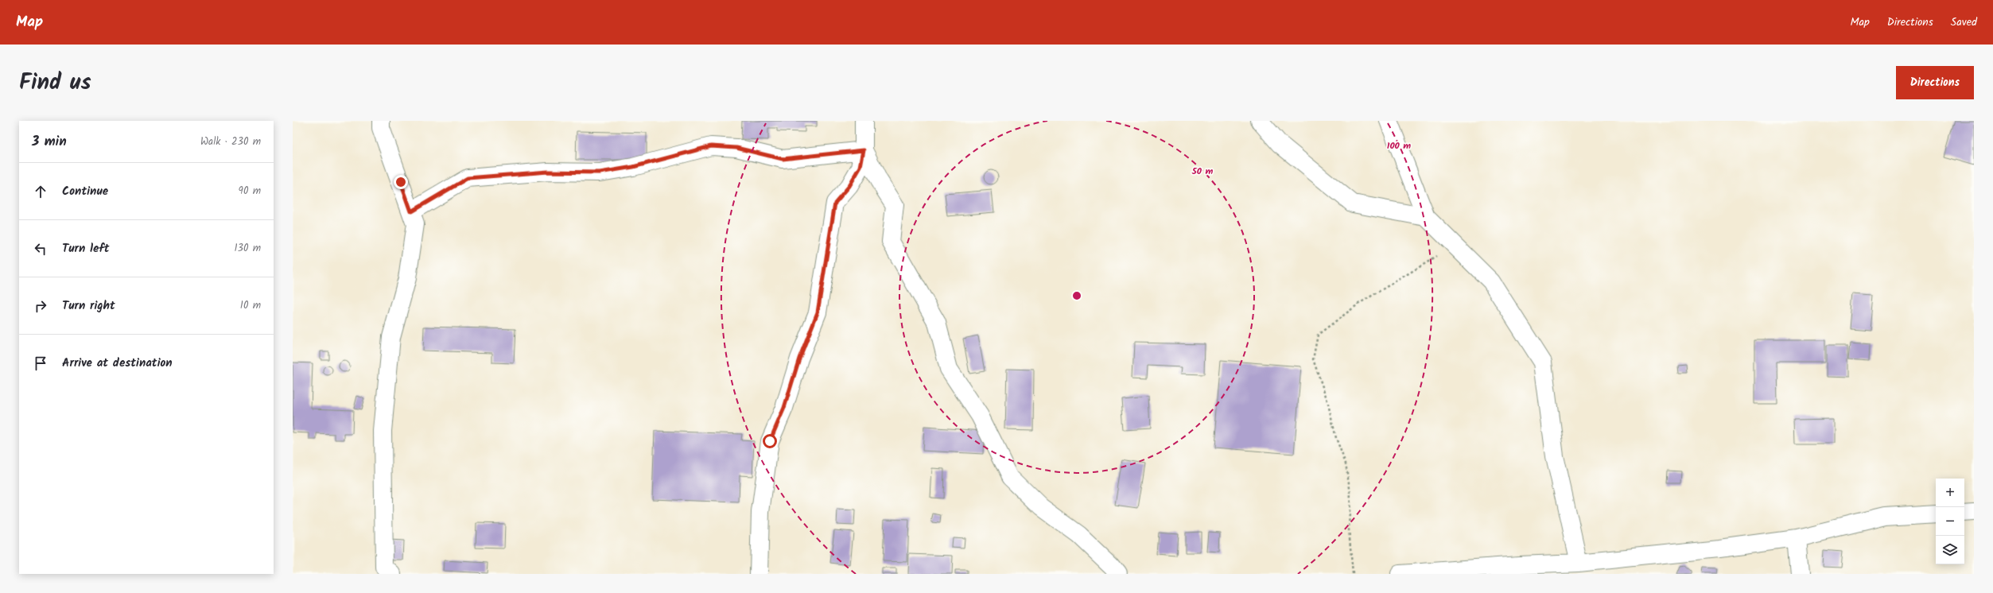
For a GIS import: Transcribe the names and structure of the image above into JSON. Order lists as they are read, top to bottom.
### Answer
{
  "page": {
    "header": "Map",
    "nav": ["Map", "Directions", "Saved"],
    "title": "Find us",
    "buttons": "Directions",
    "heading": ["3 min", "Walk · 230 m"],
    "list": [
      ["Continue", "90 m"],
      ["Turn left", "130 m"],
      ["Turn right", "10 m"],
      "Arrive at destination"
    ],
    "map_buttons": ["+", "−"]
  },
  "rings": ["100 m", "50 m"]
}
